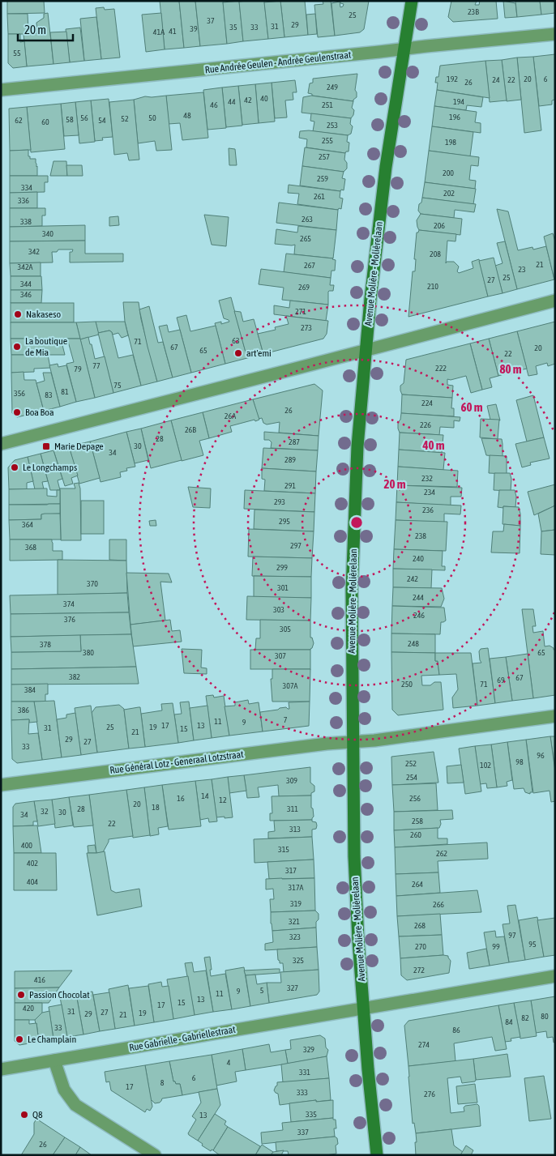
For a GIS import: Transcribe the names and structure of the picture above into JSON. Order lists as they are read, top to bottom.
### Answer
{
  "streets": {
    "street": [
      "Rue Andrée Geulen - Andrée Geulenstraat",
      "Avenue Molière - Molièrelaan",
      "Rue Général Lotz - Generaal Lotzstraat",
      "Rue Gabrielle - Gabriellestraat"
    ]
  },
  "crossings": [
    ["Rue Andrée Geulen - Andrée Geulenstraat", "Avenue Molière - Molièrelaan"],
    ["Avenue Molière - Molièrelaan", "Rue Général Lotz - Generaal Lotzstraat"],
    ["Avenue Molière - Molièrelaan", "Rue Gabrielle - Gabriellestraat"]
  ],
  "places": {
    "other": [
      "Nakaseso",
      "La boutique de Mia",
      "art'emi",
      "Boa Boa",
      "Le Longchamps",
      "Passion Chocolat",
      "Le Champlain",
      "Q8"
    ],
    "transit": ["Marie Depage"]
  },
  "house_numbers": [
    "23B",
    "25",
    "37",
    "29",
    "31",
    "35",
    "33",
    "39",
    "41",
    "41A",
    "55",
    "192",
    "20",
    "6",
    "24",
    "22",
    "26",
    "249",
    "40",
    "42",
    "44",
    "194",
    "46",
    "251",
    "48",
    "196",
    "56",
    "50",
    "52",
    "58",
    "62",
    "54",
    "60",
    "253",
    "255",
    "198",
    "257",
    "200",
    "259",
    "334",
    "202",
    "261",
    "336",
    "263",
    "338",
    "206",
    "340",
    "265",
    "342",
    "208",
    "21",
    "267",
    "342A",
    "23",
    "25",
    "27",
    "344",
    "210",
    "269",
    "346",
    "271",
    "273",
    "63",
    "71",
    "67",
    "20",
    "65",
    "22",
    "77",
    "222",
    "79",
    "75",
    "81",
    "356",
    "83",
    "224",
    "26",
    "26A",
    "226",
    "26B",
    "28",
    "287",
    "30",
    "34",
    "289",
    "232",
    "291",
    "234",
    "293",
    "236",
    "295",
    "364",
    "238",
    "297",
    "368",
    "240",
    "299",
    "242",
    "370",
    "301",
    "244",
    "374",
    "303",
    "246",
    "376",
    "305",
    "248",
    "378",
    "380",
    "65",
    "307",
    "382",
    "67",
    "69",
    "250",
    "71",
    "307A",
    "384",
    "386",
    "7",
    "11",
    "9",
    "17",
    "13",
    "25",
    "19",
    "31",
    "15",
    "21",
    "29",
    "27",
    "33",
    "96",
    "98",
    "252",
    "102",
    "254",
    "309",
    "14",
    "16",
    "256",
    "12",
    "20",
    "18",
    "28",
    "311",
    "32",
    "30",
    "34",
    "258",
    "22",
    "313",
    "260",
    "400",
    "315",
    "262",
    "402",
    "317",
    "404",
    "264",
    "317A",
    "319",
    "266",
    "321",
    "268",
    "97",
    "323",
    "95",
    "270",
    "99",
    "325",
    "272",
    "416",
    "327",
    "5",
    "9",
    "11",
    "13",
    "15",
    "17",
    "420",
    "31",
    "27",
    "19",
    "29",
    "21",
    "80",
    "82",
    "84",
    "33",
    "86",
    "274",
    "329",
    "4",
    "331",
    "6",
    "8",
    "17",
    "333",
    "276",
    "335",
    "13",
    "337",
    "26"
  ],
  "scale_bar": "20 m",
  "rings": [
    "80 m",
    "60 m",
    "40 m",
    "20 m"
  ]
}
